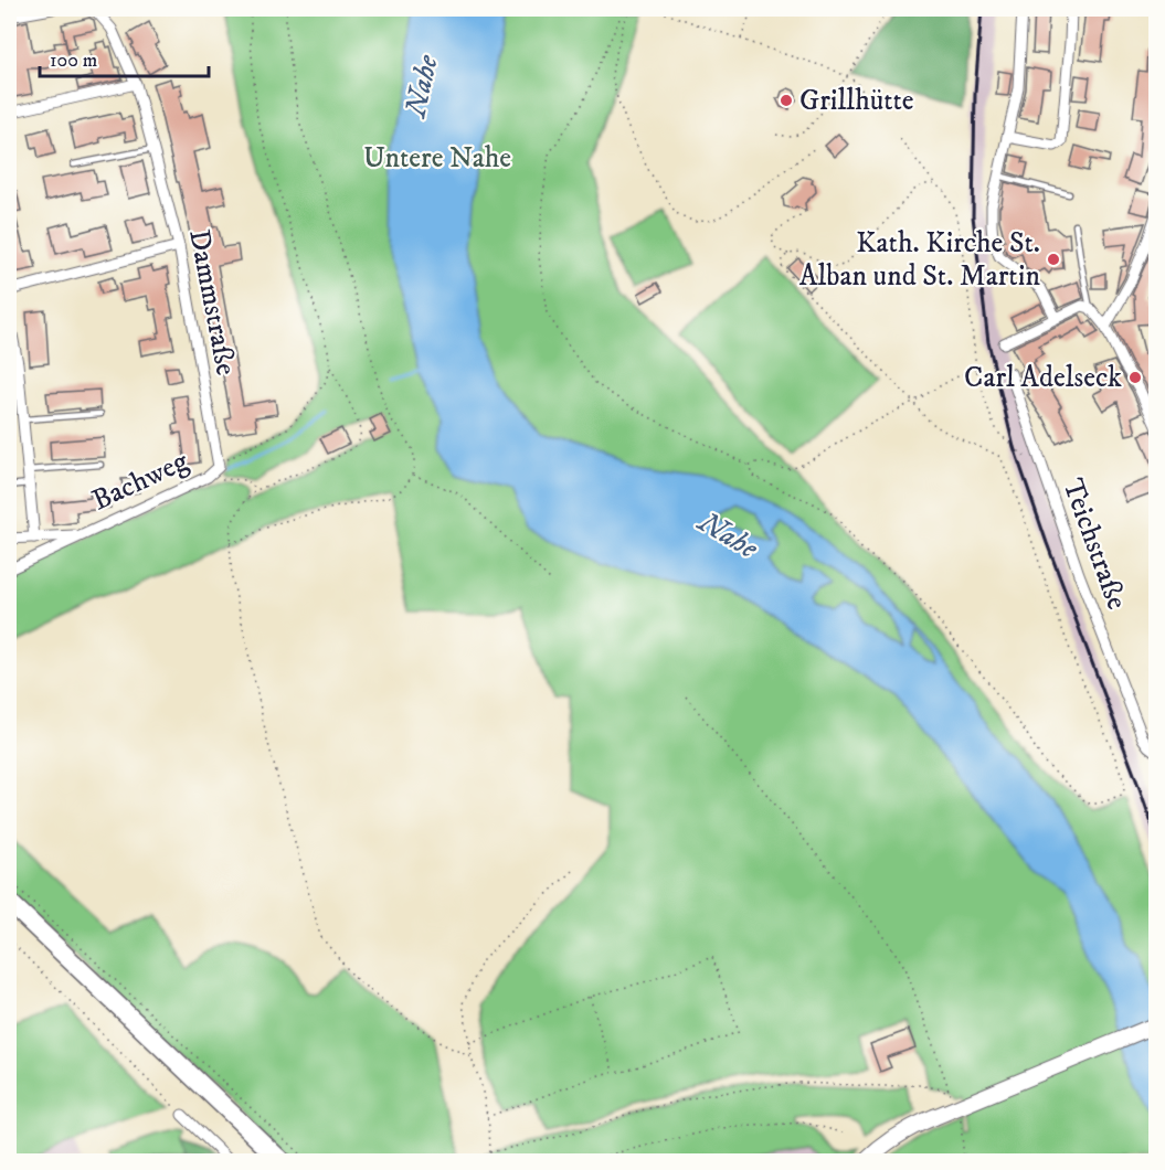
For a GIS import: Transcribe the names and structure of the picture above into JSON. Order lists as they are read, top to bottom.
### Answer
{
  "streets": {
    "street": ["Dammstraße", "Bachweg", "Teichstraße"]
  },
  "crossings": [
    ["Dammstraße", "Bachweg"]
  ],
  "water": ["Nahe"],
  "parks": ["Untere Nahe"],
  "places": ["Grillhütte", "Kath. Kirche St. Alban und St. Martin", "Carl Adelseck"],
  "scale_bar": "100 m"
}
